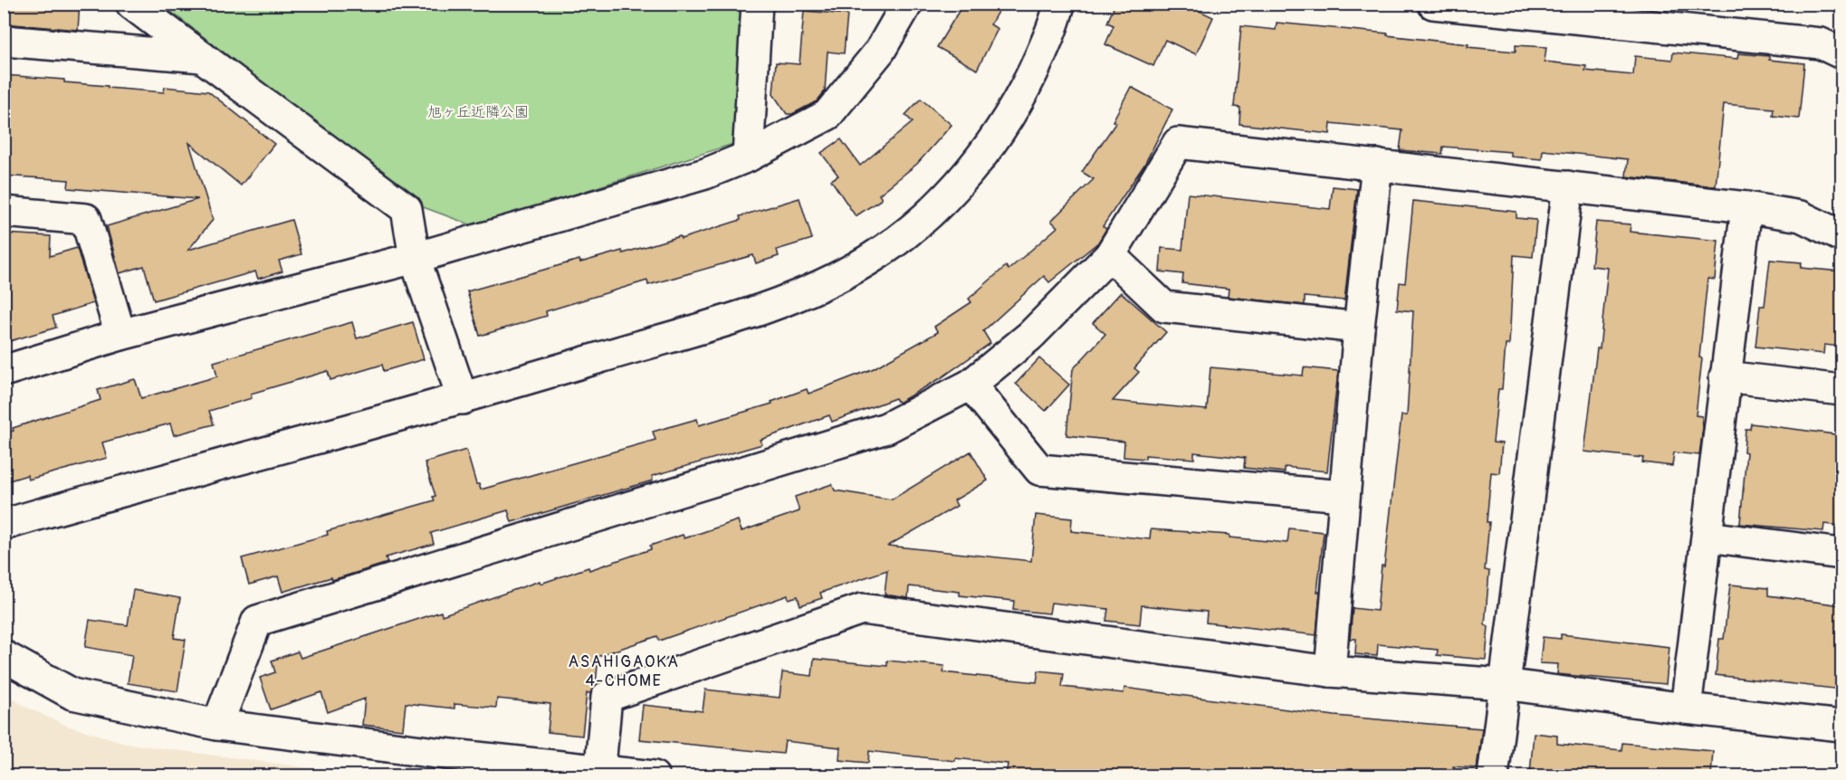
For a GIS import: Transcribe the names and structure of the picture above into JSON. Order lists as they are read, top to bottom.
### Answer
{
  "districts": ["ASAHIGAOKA 4-CHOME"],
  "parks": ["旭ヶ丘近隣公園"]
}
